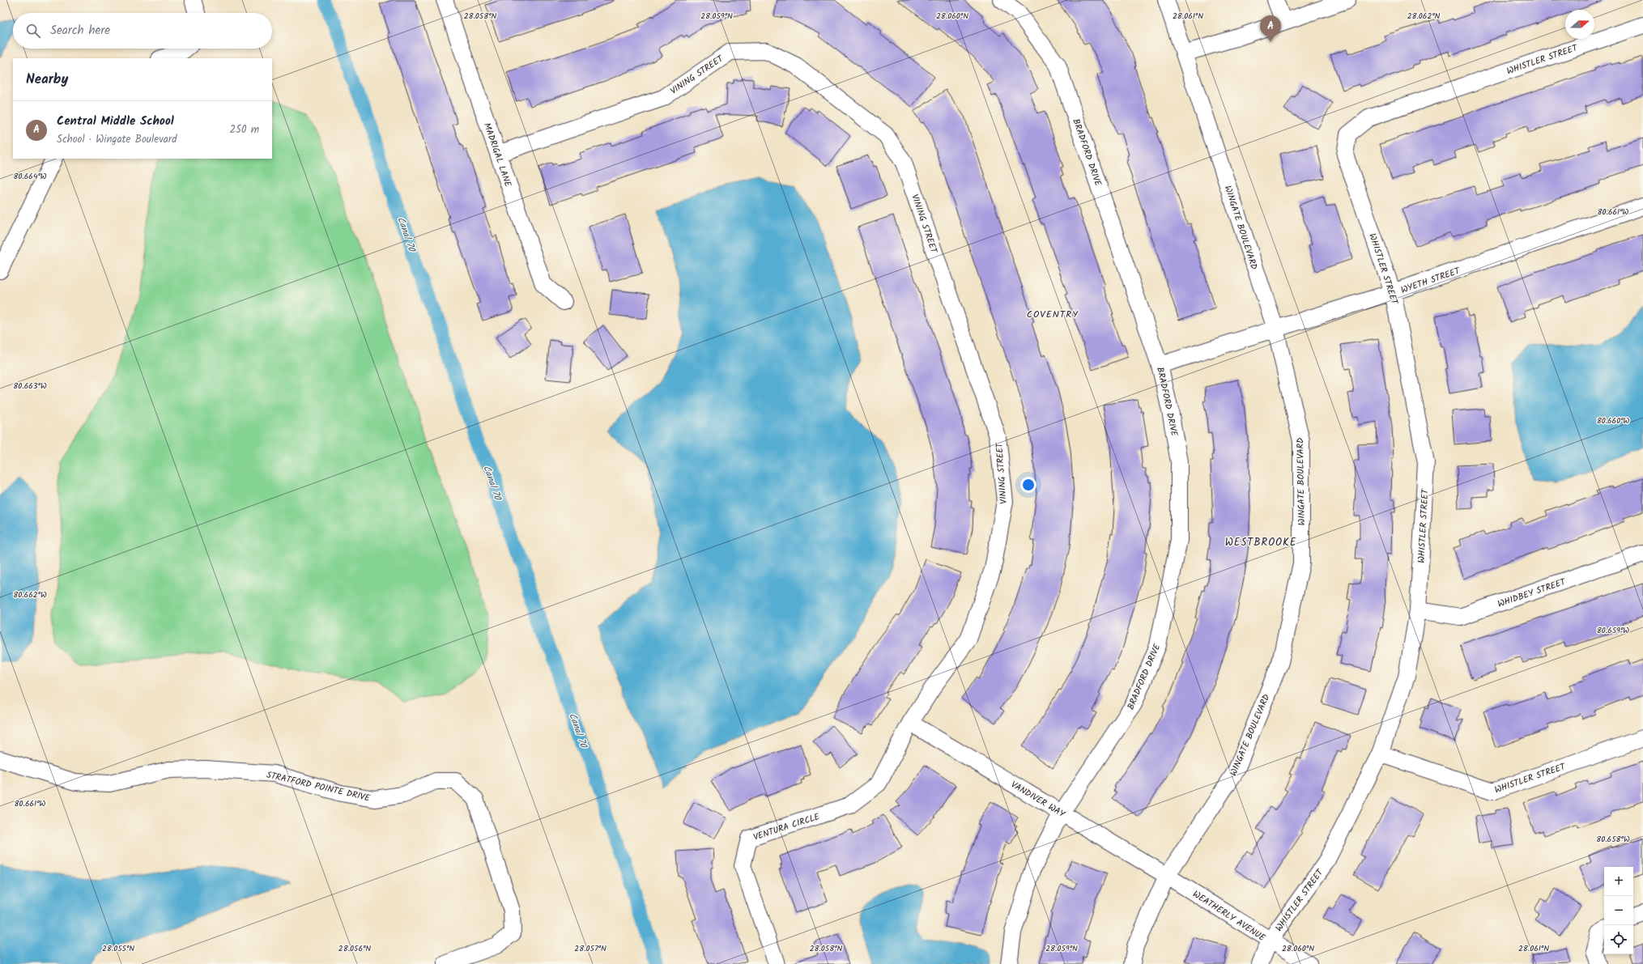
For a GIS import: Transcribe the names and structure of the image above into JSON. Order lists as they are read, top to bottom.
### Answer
{
  "streets": {
    "street": [
      "WHISTLER STREET",
      "VINING STREET",
      "BRADFORD DRIVE",
      "MADRIGAL LANE",
      "WINGATE BOULEVARD",
      "WYETH STREET",
      "WHIDBEY STREET",
      "STRATFORD POINTE DRIVE",
      "VANDIVER WAY",
      "VENTURA CIRCLE",
      "WEATHERLY AVENUE"
    ]
  },
  "crossings": [
    ["WHISTLER STREET", "WYETH STREET"],
    ["WHISTLER STREET", "WHIDBEY STREET"],
    ["WHISTLER STREET", "WEATHERLY AVENUE"],
    ["VINING STREET", "MADRIGAL LANE"],
    ["VINING STREET", "VANDIVER WAY"],
    ["VINING STREET", "VENTURA CIRCLE"],
    ["BRADFORD DRIVE", "WYETH STREET"],
    ["BRADFORD DRIVE", "VANDIVER WAY"],
    ["WINGATE BOULEVARD", "WYETH STREET"],
    ["WINGATE BOULEVARD", "VANDIVER WAY"],
    ["WINGATE BOULEVARD", "WEATHERLY AVENUE"],
    ["VANDIVER WAY", "VENTURA CIRCLE"],
    ["VANDIVER WAY", "WEATHERLY AVENUE"]
  ],
  "districts": ["COVENTRY", "WESTBROOKE"],
  "water": ["Canal 70"],
  "north": "right",
  "page": {
    "search": "Search here",
    "pins": "A",
    "heading": "Nearby",
    "list": [
      {
        "mark": "A",
        "name": "Central Middle School",
        "note": "School · Wingate Boulevard",
        "value": "250 m"
      }
    ],
    "map_buttons": ["+", "−"]
  },
  "coordinates": [
    "28.062°N",
    "28.058°N",
    "28.059°N",
    "28.060°N",
    "28.061°N",
    "80.664°W",
    "80.661°W",
    "80.663°W",
    "80.660°W",
    "80.662°W",
    "80.659°W",
    "80.658°W",
    "28.055°N",
    "28.056°N",
    "28.057°N"
  ]
}
